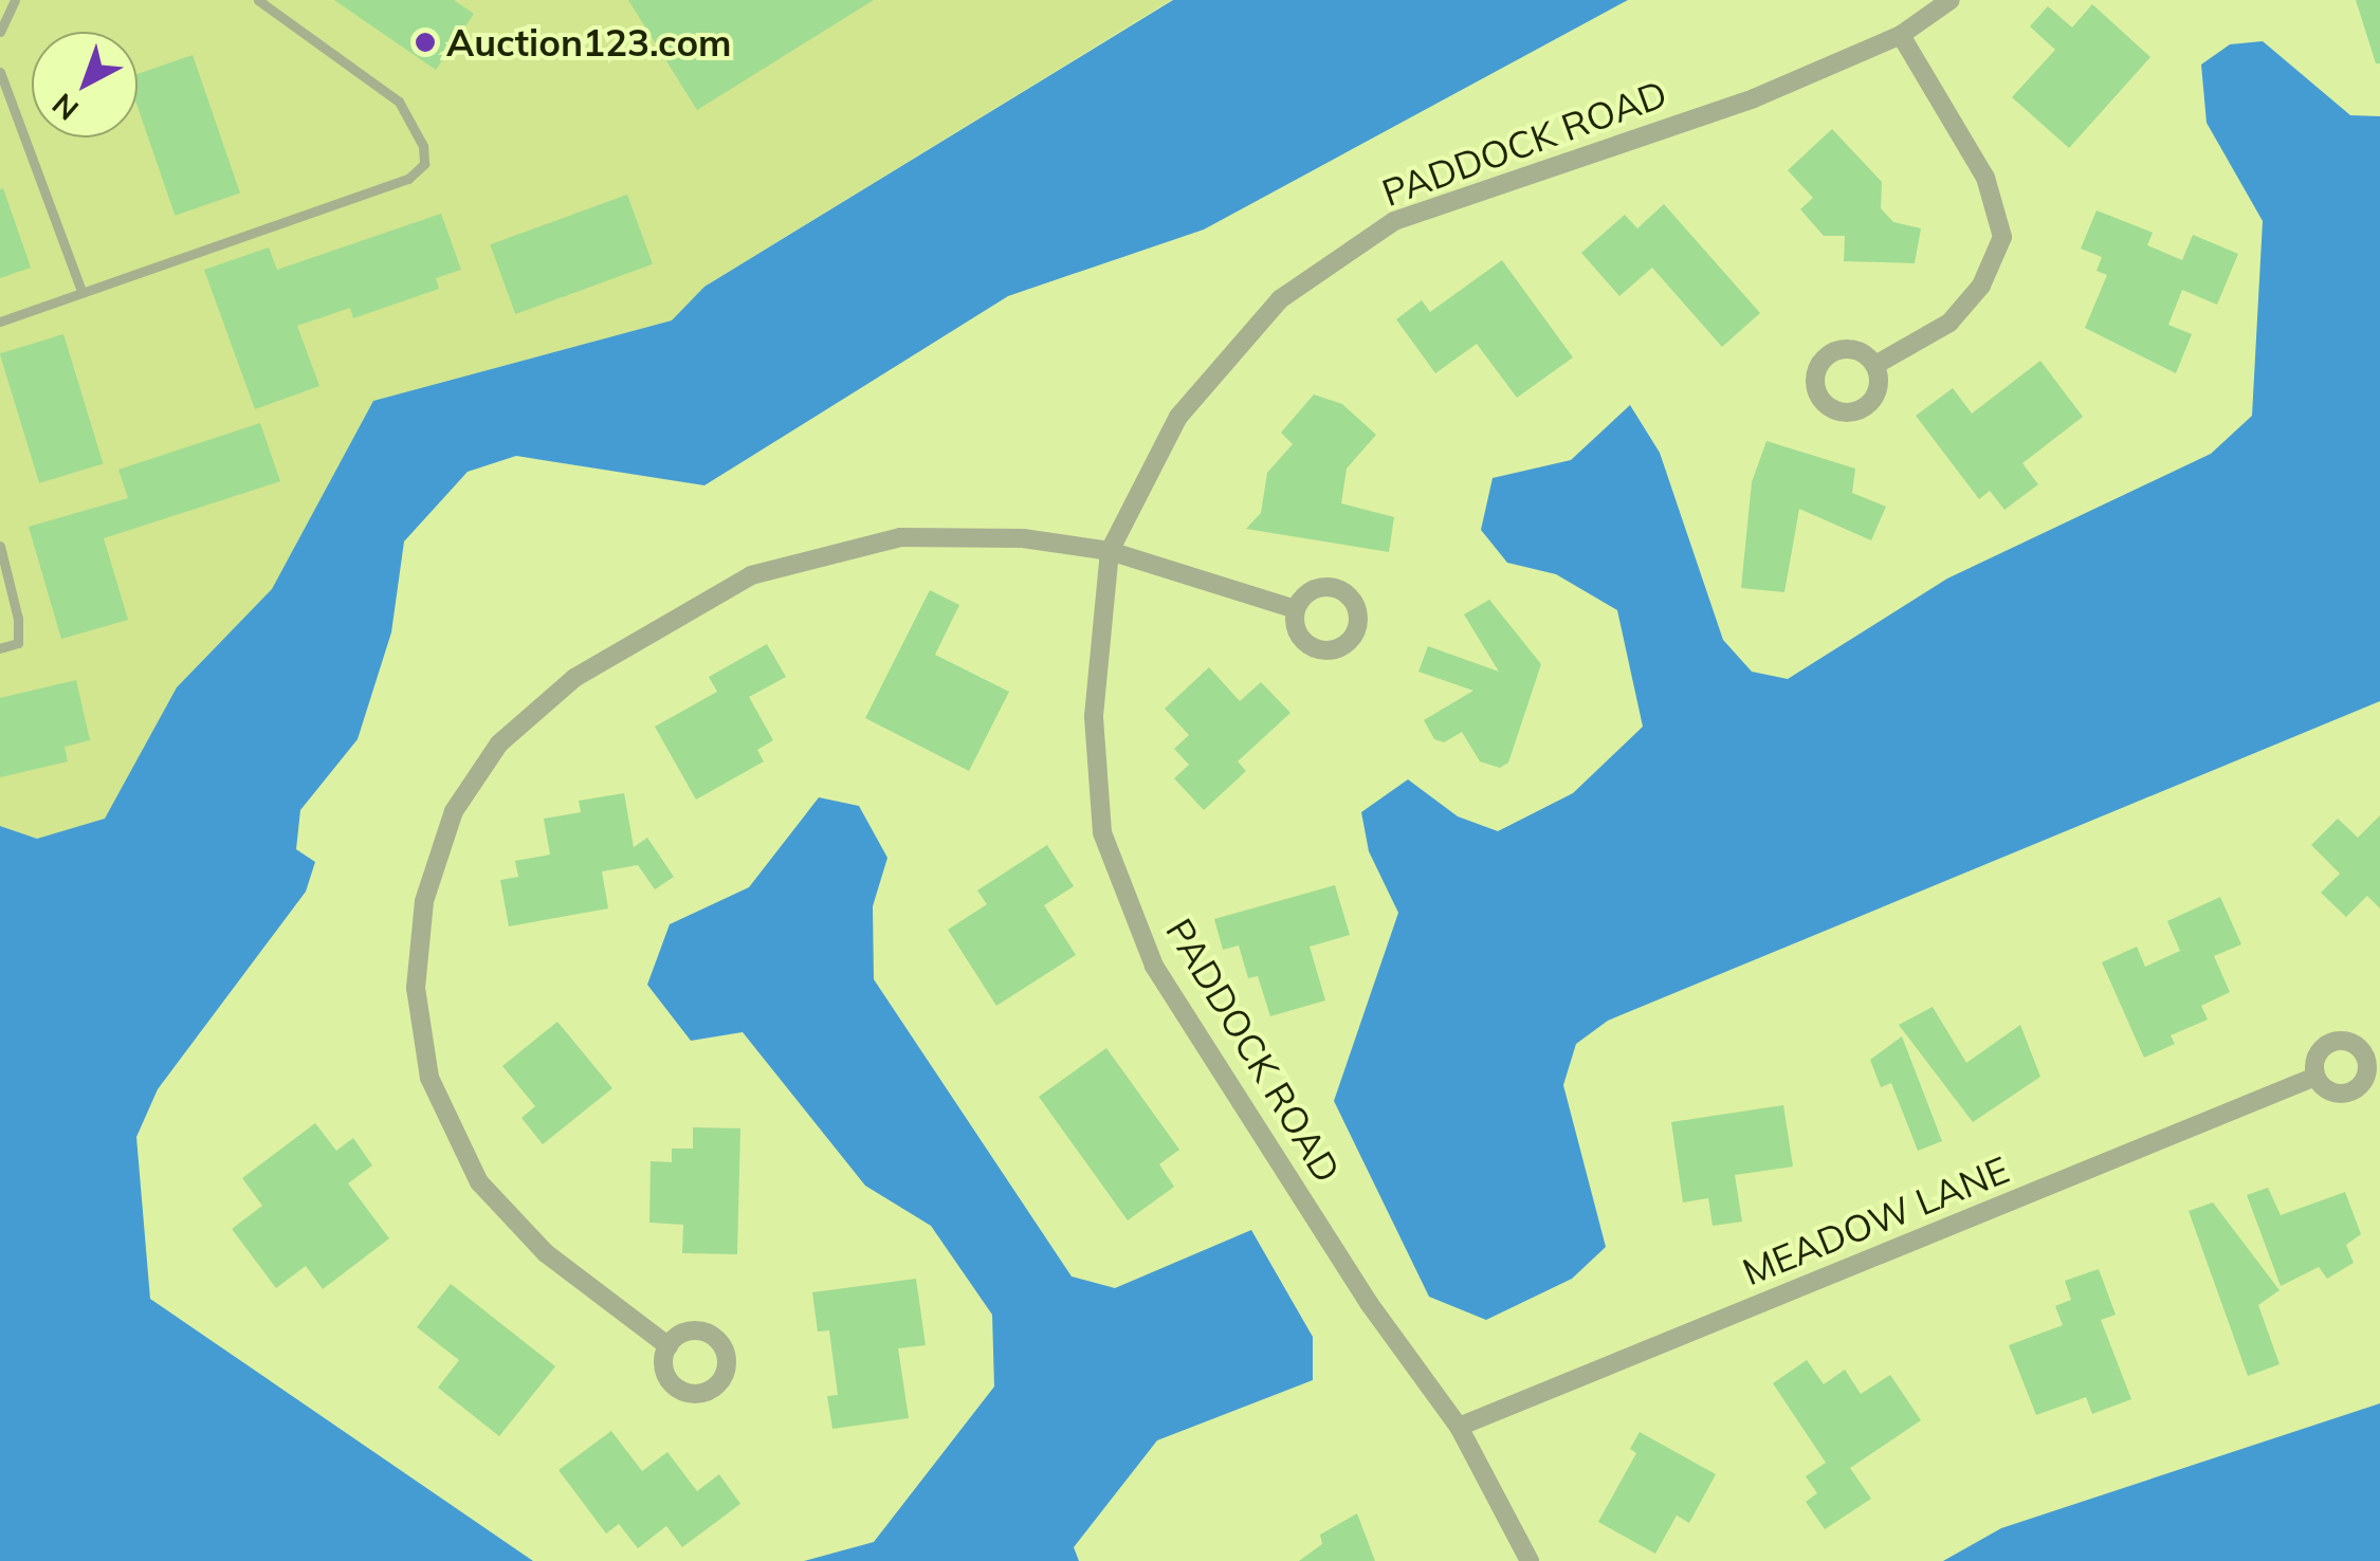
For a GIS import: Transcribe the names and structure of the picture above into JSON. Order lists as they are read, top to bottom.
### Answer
{
  "streets": {
    "street": ["PADDOCK ROAD", "MEADOW LANE"]
  },
  "crossings": [
    ["PADDOCK ROAD", "MEADOW LANE"]
  ],
  "places": ["Auction123.com"],
  "north": "bottom left"
}
